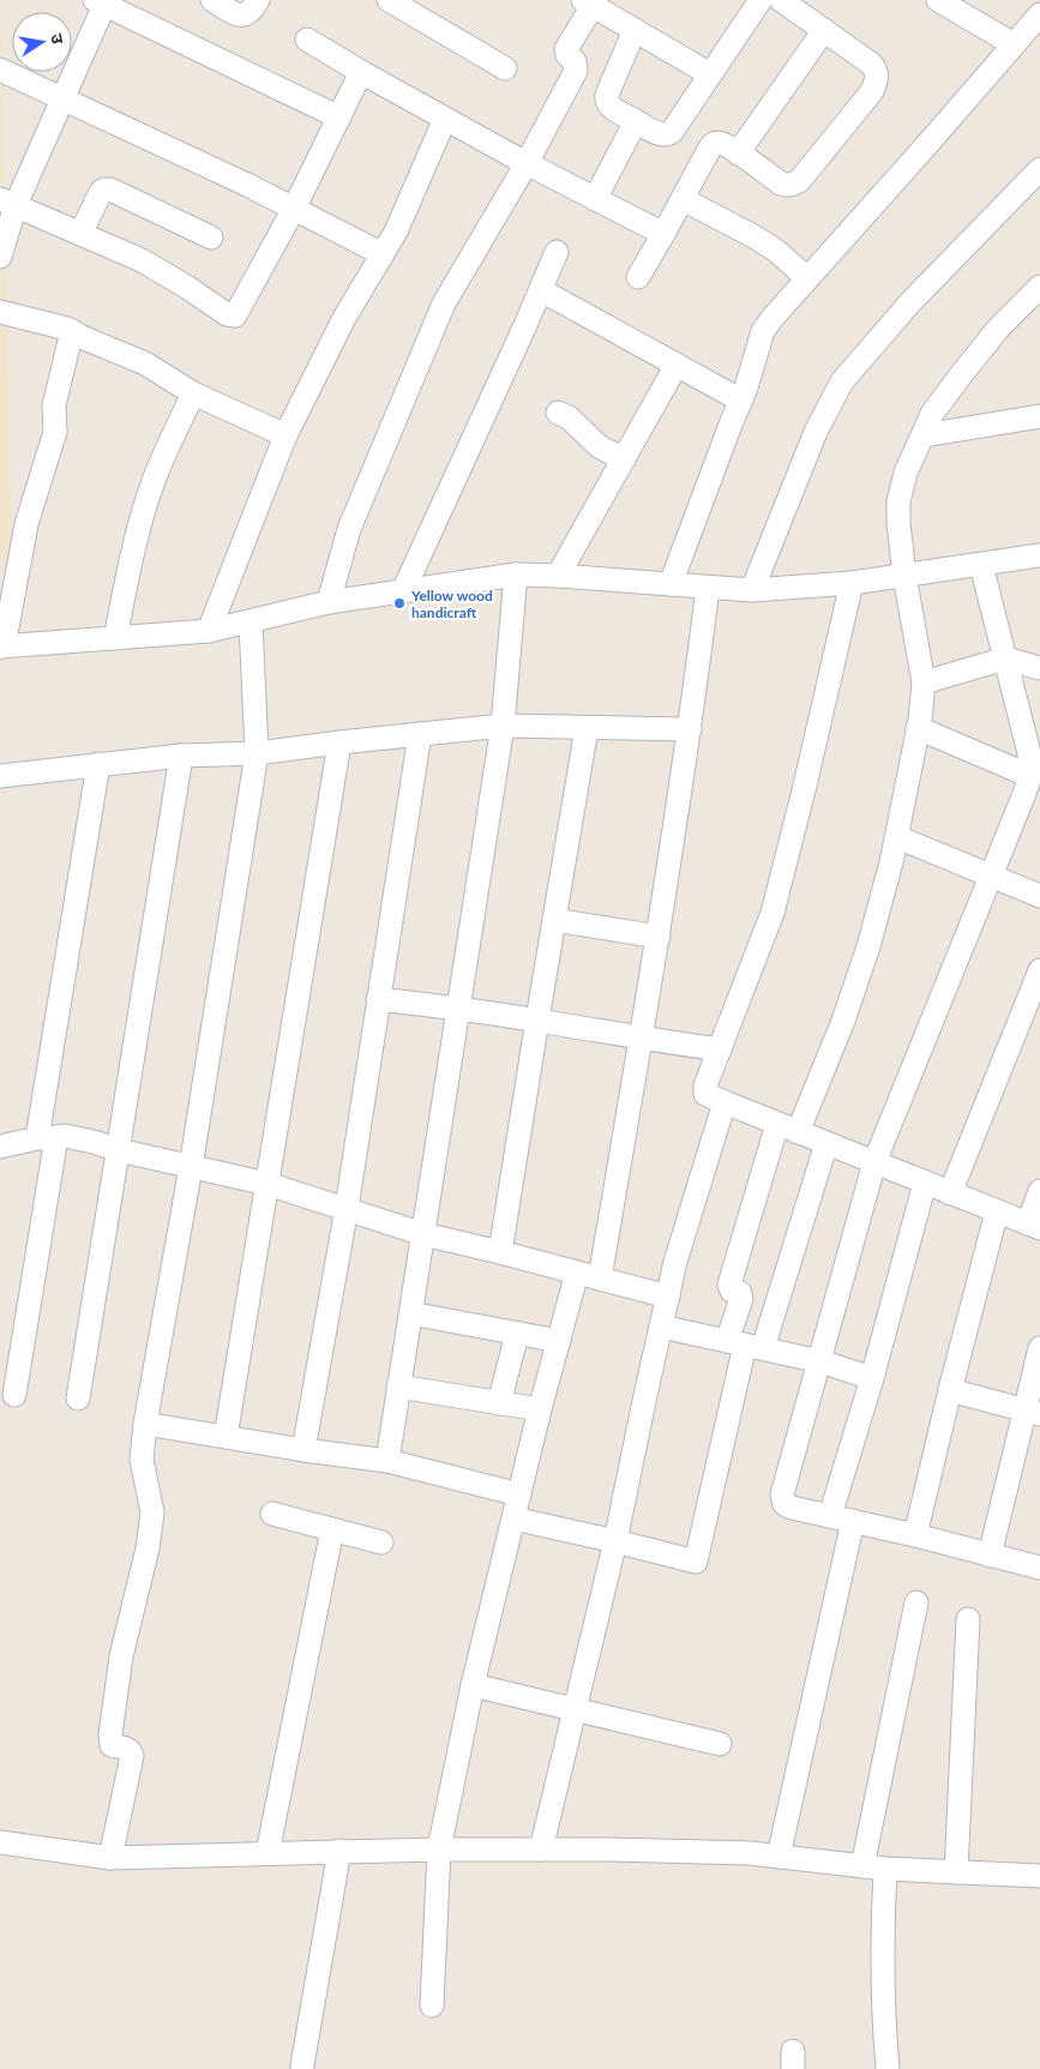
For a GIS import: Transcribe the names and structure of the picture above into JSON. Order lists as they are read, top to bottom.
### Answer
{
  "places": ["Yellow wood handicraft"],
  "north": "right"
}
